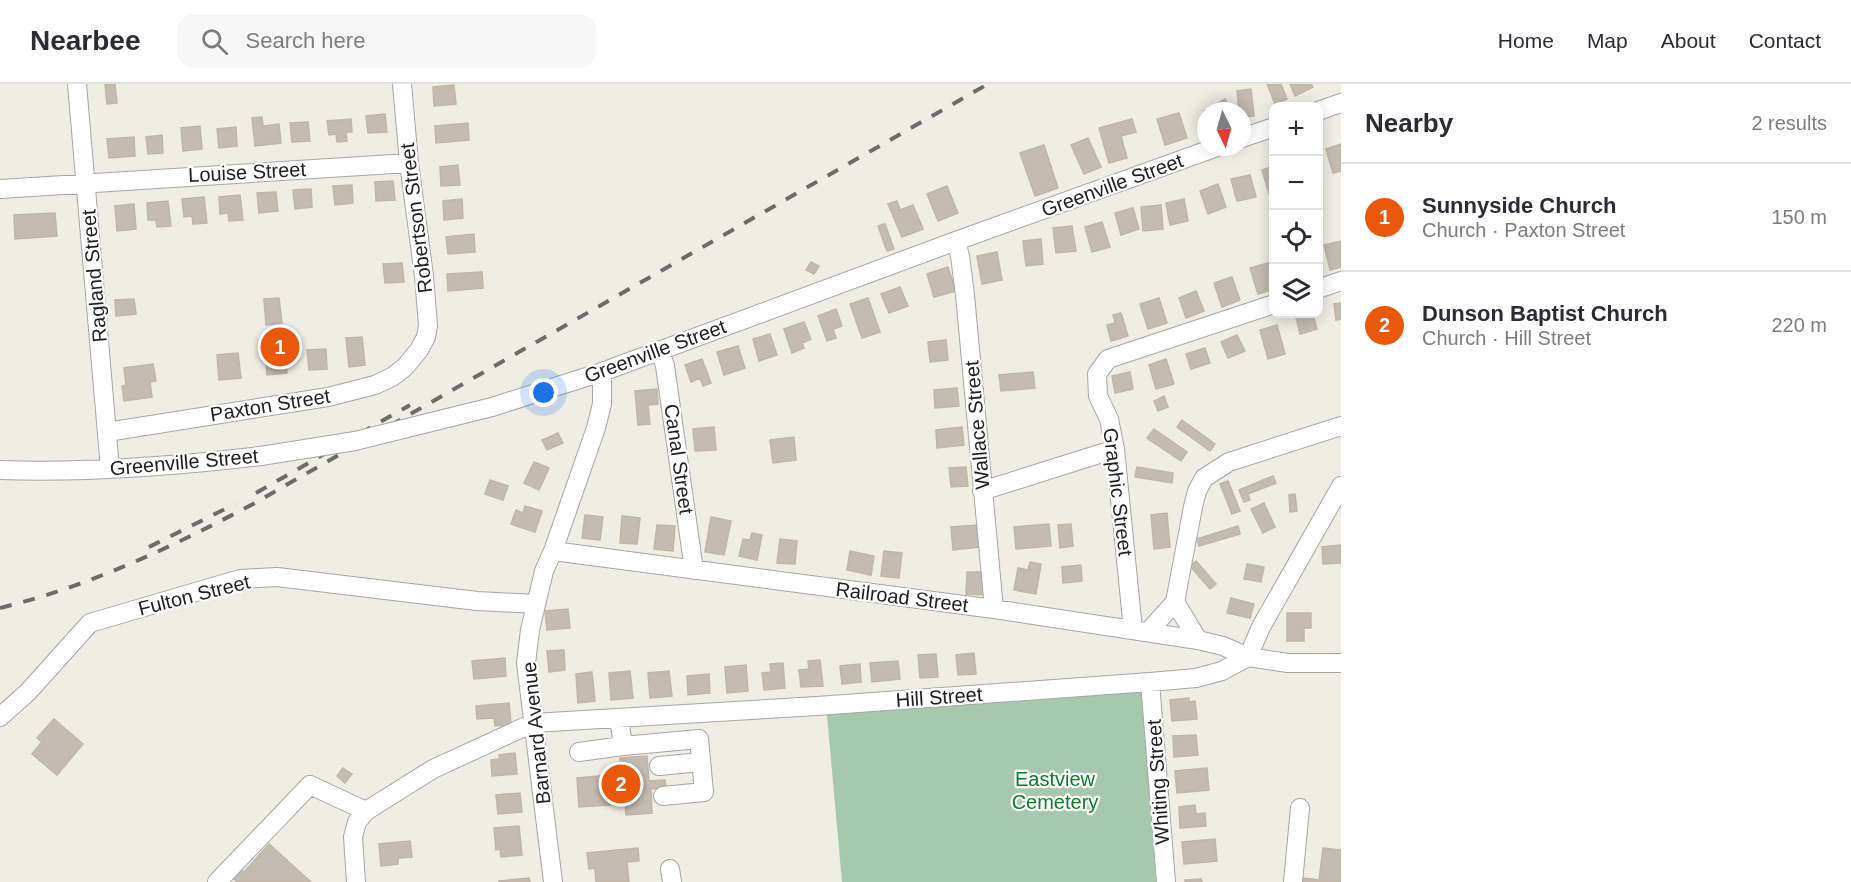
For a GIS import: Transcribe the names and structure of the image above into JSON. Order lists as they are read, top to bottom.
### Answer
{
  "streets": {
    "street": [
      "Louise Street",
      "Greenville Street",
      "Robertson Street",
      "Ragland Street",
      "Paxton Street",
      "Wallace Street",
      "Canal Street",
      "Graphic Street",
      "Fulton Street",
      "Railroad Street",
      "Hill Street",
      "Barnard Avenue",
      "Whiting Street"
    ]
  },
  "crossings": [
    ["Louise Street", "Robertson Street"],
    ["Louise Street", "Ragland Street"],
    ["Greenville Street", "Ragland Street"],
    ["Greenville Street", "Wallace Street"],
    ["Greenville Street", "Canal Street"],
    ["Greenville Street", "Barnard Avenue"],
    ["Robertson Street", "Paxton Street"],
    ["Ragland Street", "Paxton Street"],
    ["Wallace Street", "Railroad Street"],
    ["Canal Street", "Railroad Street"],
    ["Graphic Street", "Railroad Street"],
    ["Fulton Street", "Barnard Avenue"],
    ["Railroad Street", "Hill Street"],
    ["Railroad Street", "Barnard Avenue"],
    ["Hill Street", "Barnard Avenue"],
    ["Hill Street", "Whiting Street"]
  ],
  "parks": ["Eastview Cemetery"],
  "north": "bottom",
  "page": {
    "header": "Nearbee",
    "search": "Search here",
    "nav": [
      "Home",
      "Map",
      "About",
      "Contact"
    ],
    "heading": ["Nearby", "2 results"],
    "map_buttons": ["+", "−"],
    "list": [
      {
        "mark": "1",
        "name": "Sunnyside Church",
        "note": "Church · Paxton Street",
        "value": "150 m"
      },
      {
        "mark": "2",
        "name": "Dunson Baptist Church",
        "note": "Church · Hill Street",
        "value": "220 m"
      }
    ],
    "pins": ["1", "2"]
  }
}
